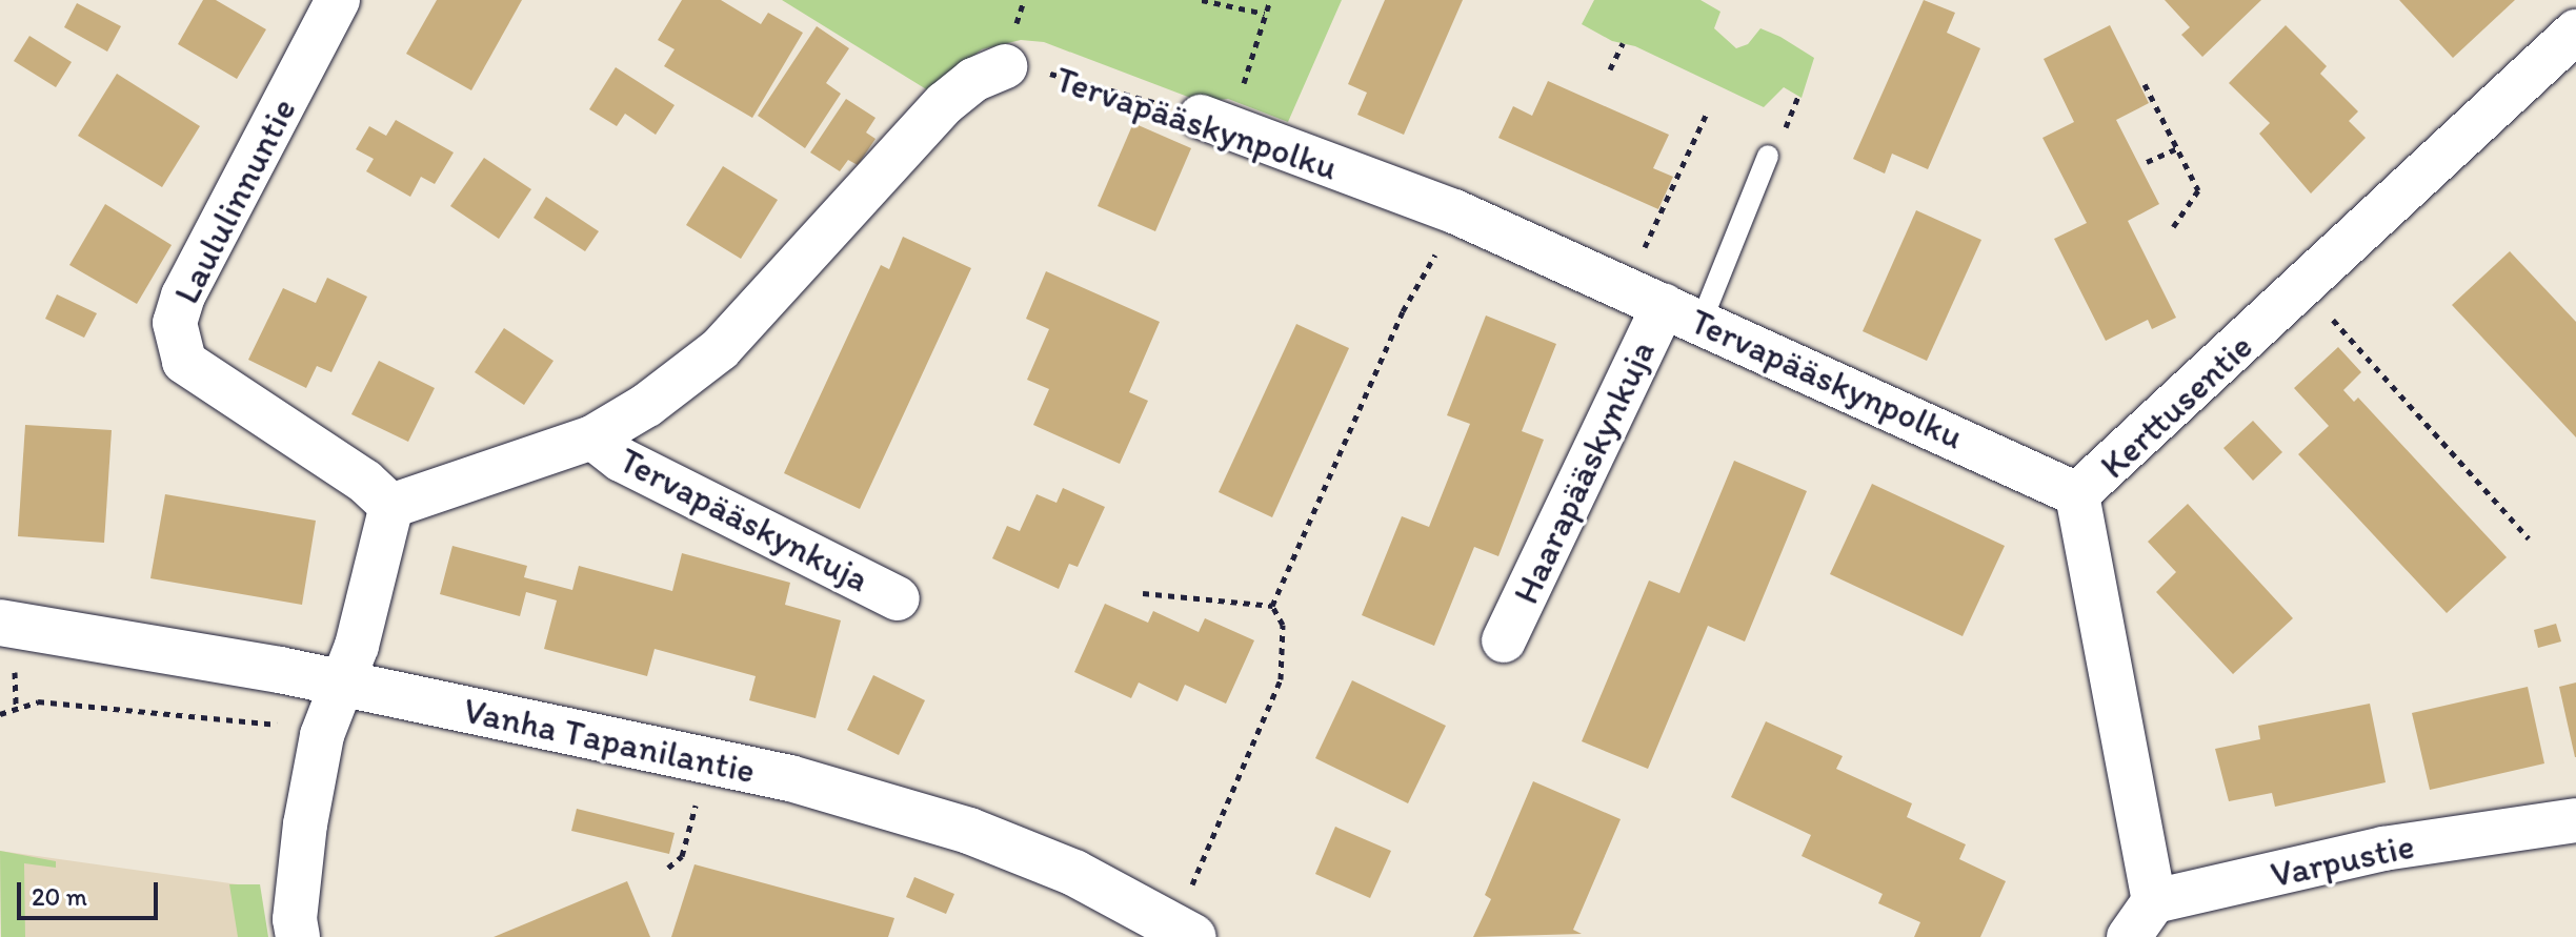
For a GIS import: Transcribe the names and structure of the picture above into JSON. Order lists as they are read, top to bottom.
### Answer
{
  "streets": {
    "street": [
      "Tervapääskynpolku",
      "Laululinnuntie",
      "Kerttusentie",
      "Haarapääskynkuja",
      "Tervapääskynkuja",
      "Vanha Tapanilantie",
      "Varpustie"
    ]
  },
  "crossings": [
    ["Tervapääskynpolku", "Laululinnuntie"],
    ["Tervapääskynpolku", "Kerttusentie"],
    ["Tervapääskynpolku", "Haarapääskynkuja"],
    ["Tervapääskynpolku", "Tervapääskynkuja"],
    ["Kerttusentie", "Varpustie"]
  ],
  "scale_bar": "20 m"
}
